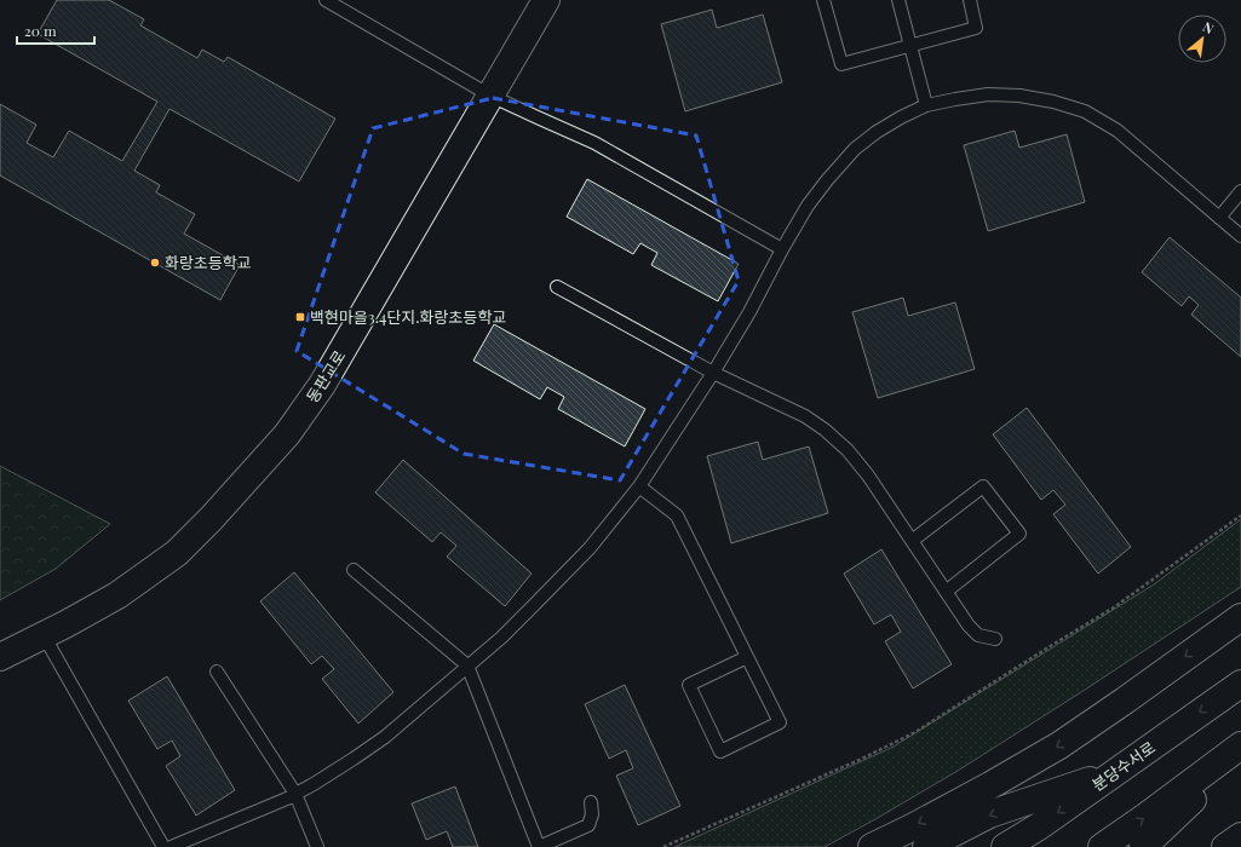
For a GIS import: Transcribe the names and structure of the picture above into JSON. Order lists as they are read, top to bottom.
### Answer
{
  "streets": {
    "main road": ["동판교로", "분당수서로"]
  },
  "places": {
    "other": ["화랑초등학교"],
    "transit": ["백현마을3.4단지.화랑초등학교"]
  },
  "scale_bar": "20 m",
  "north": "top right"
}
